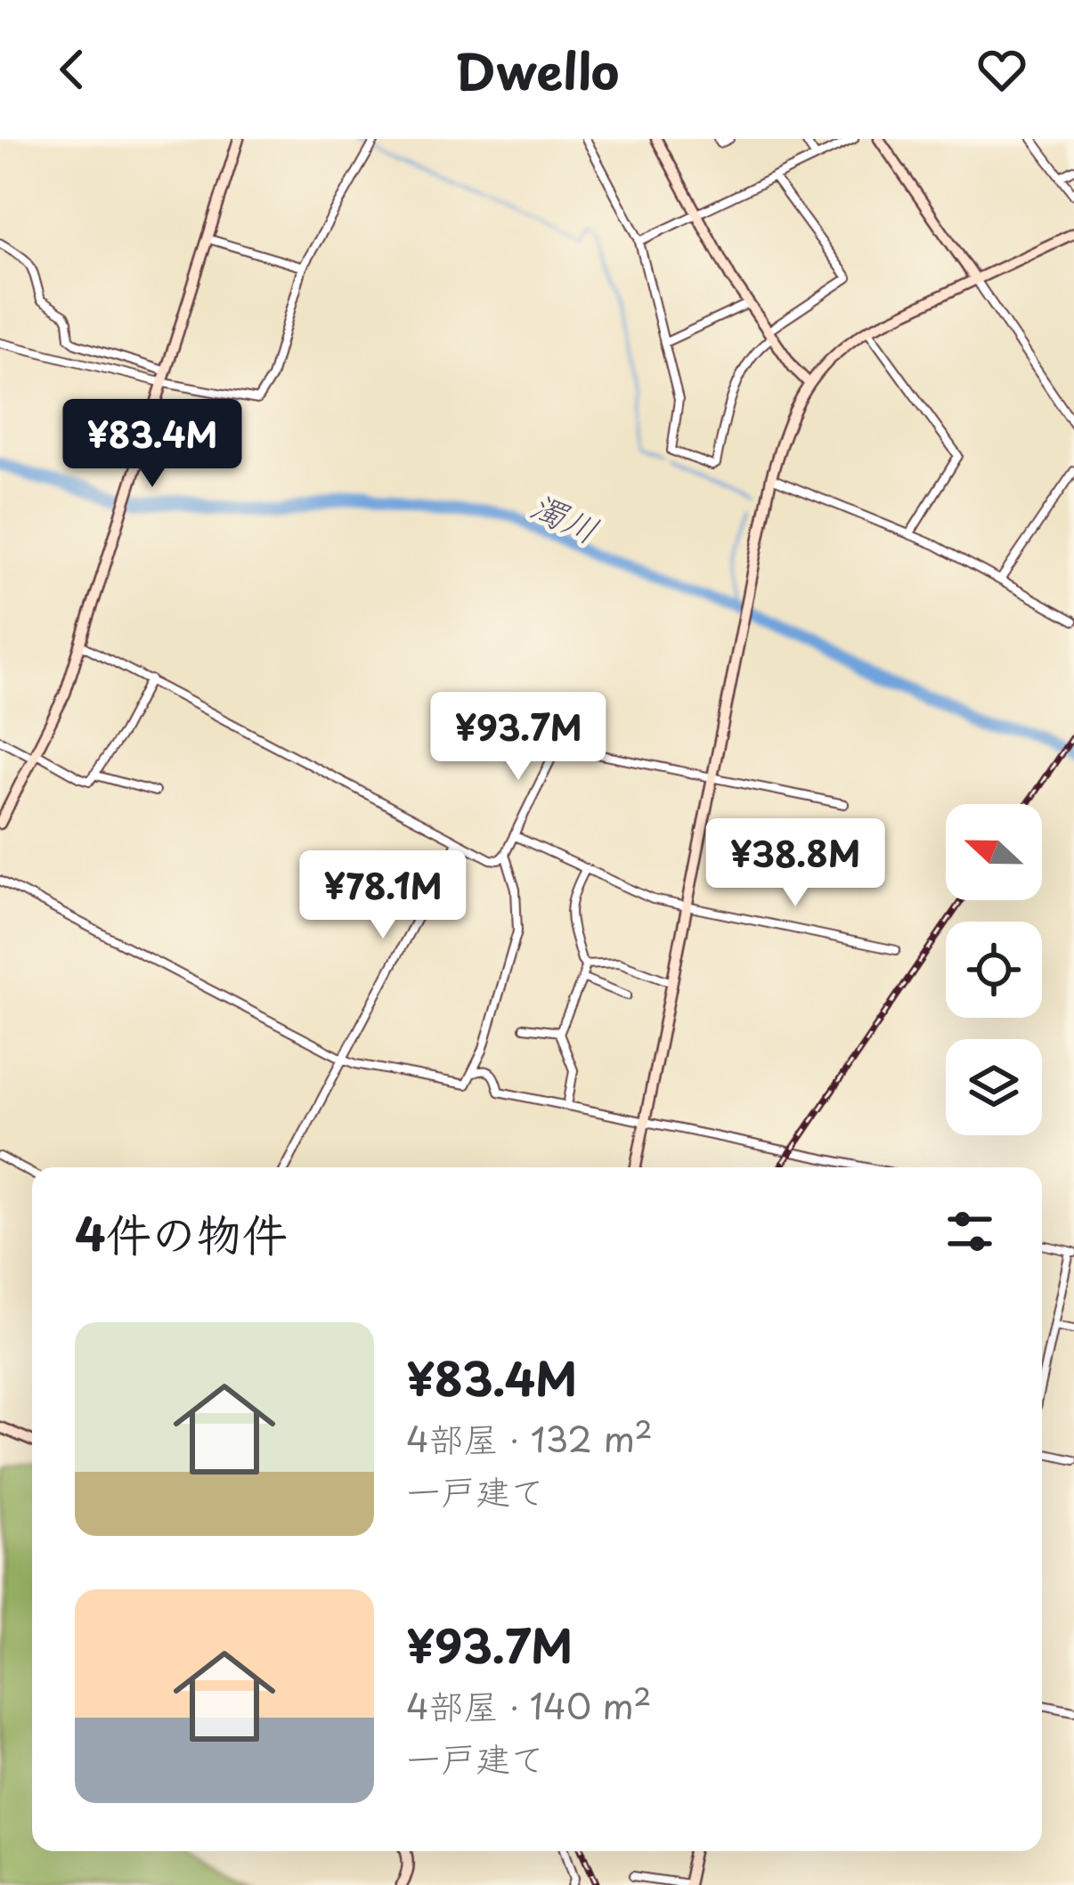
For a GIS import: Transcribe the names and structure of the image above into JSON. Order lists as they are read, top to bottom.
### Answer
{
  "water": ["濁川"],
  "north": "left",
  "page": {
    "header": "Dwello",
    "price": [
      "¥83.4M",
      "¥93.7M",
      "¥38.8M",
      "¥78.1M"
    ],
    "heading": "4件の物件",
    "list": [
      {
        "name": "¥83.4M",
        "note": "4部屋 · 132 m² · 一戸建て"
      },
      {
        "name": "¥93.7M",
        "note": "4部屋 · 140 m² · 一戸建て"
      }
    ]
  }
}
